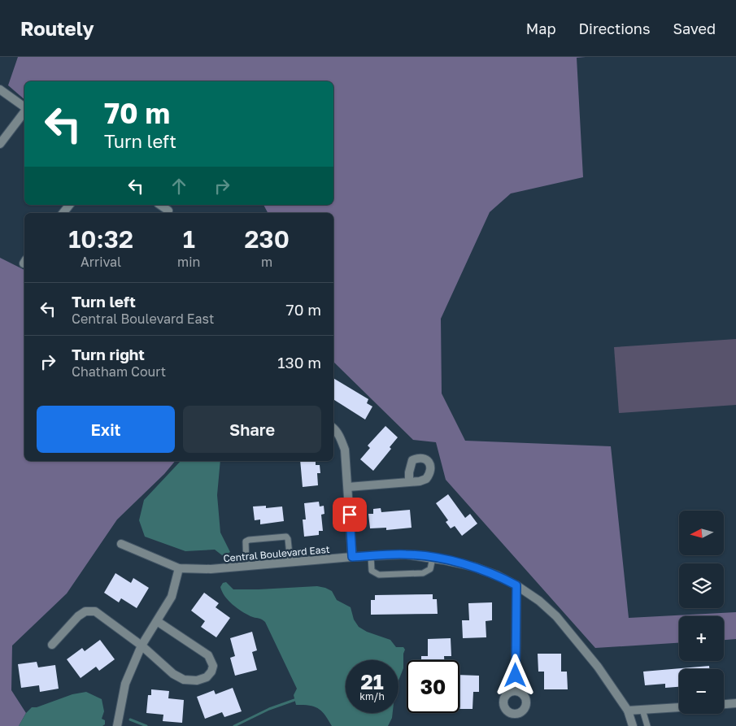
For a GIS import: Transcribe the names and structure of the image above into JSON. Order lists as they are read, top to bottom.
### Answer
{
  "streets": {
    "street": ["Central Boulevard East"]
  },
  "north": "left",
  "page": {
    "header": "Routely",
    "nav": ["Map", "Directions", "Saved"],
    "turn": ["70 m", "Turn left"],
    "eta": [
      "10:32",
      "Arrival",
      "1",
      "min",
      "230",
      "m"
    ],
    "list": [
      {
        "name": "Turn left",
        "note": "Central Boulevard East",
        "value": "70 m"
      },
      {
        "name": "Turn right",
        "note": "Chatham Court",
        "value": "130 m"
      }
    ],
    "buttons": ["Exit", "Share"],
    "map_buttons": ["+", "−"],
    "speed": "21 km/h",
    "limit": "30"
  }
}
